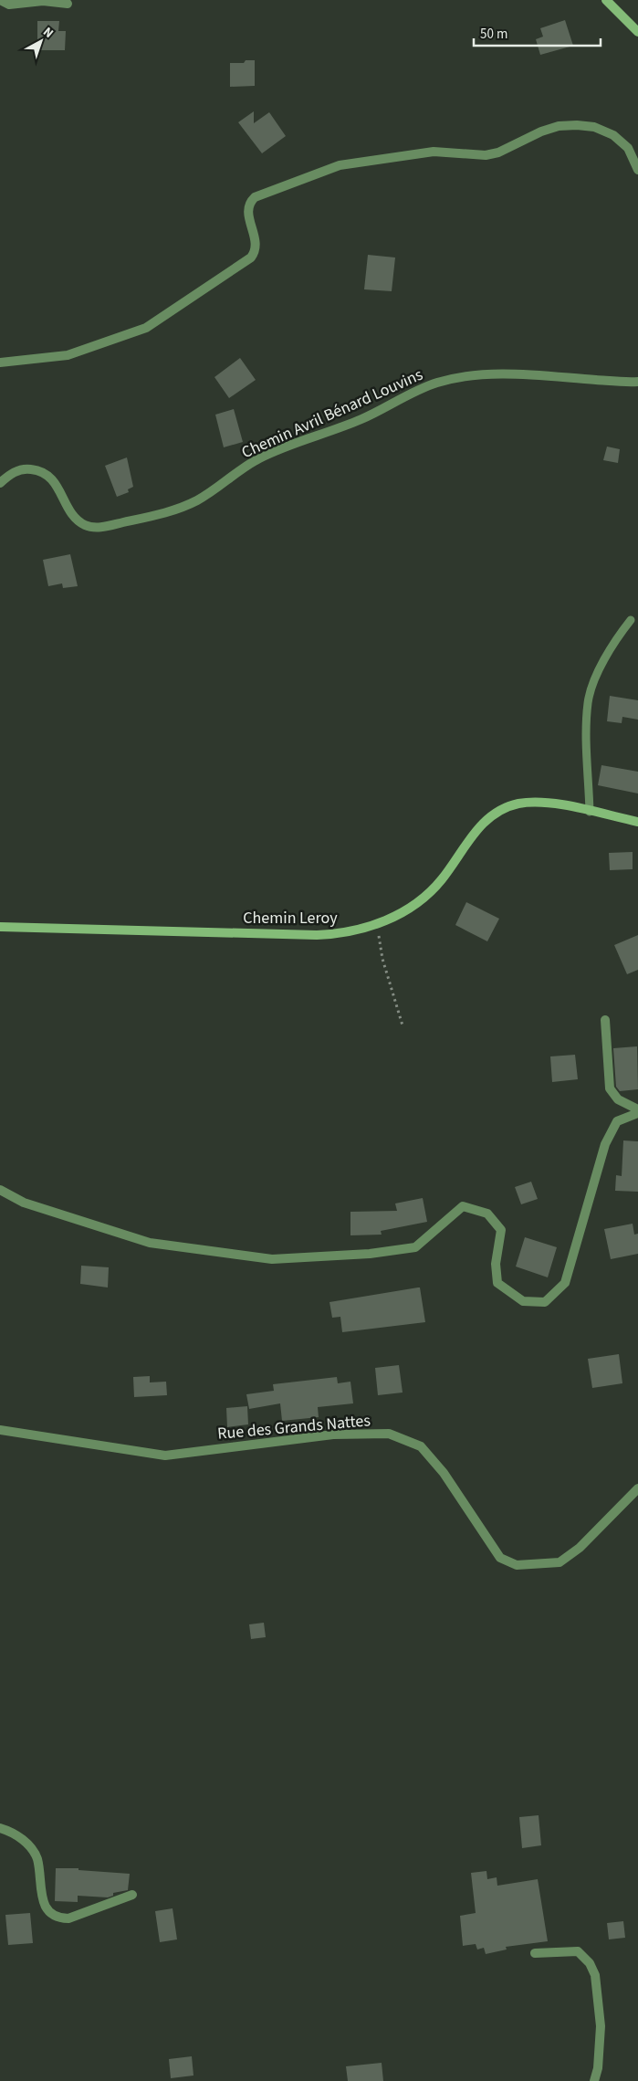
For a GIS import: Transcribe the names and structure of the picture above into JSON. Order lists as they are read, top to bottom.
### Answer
{
  "streets": {
    "street": ["Chemin Avril Bénard Louvins", "Chemin Leroy", "Rue des Grands Nattes"]
  },
  "scale_bar": "50 m",
  "north": "top right"
}
